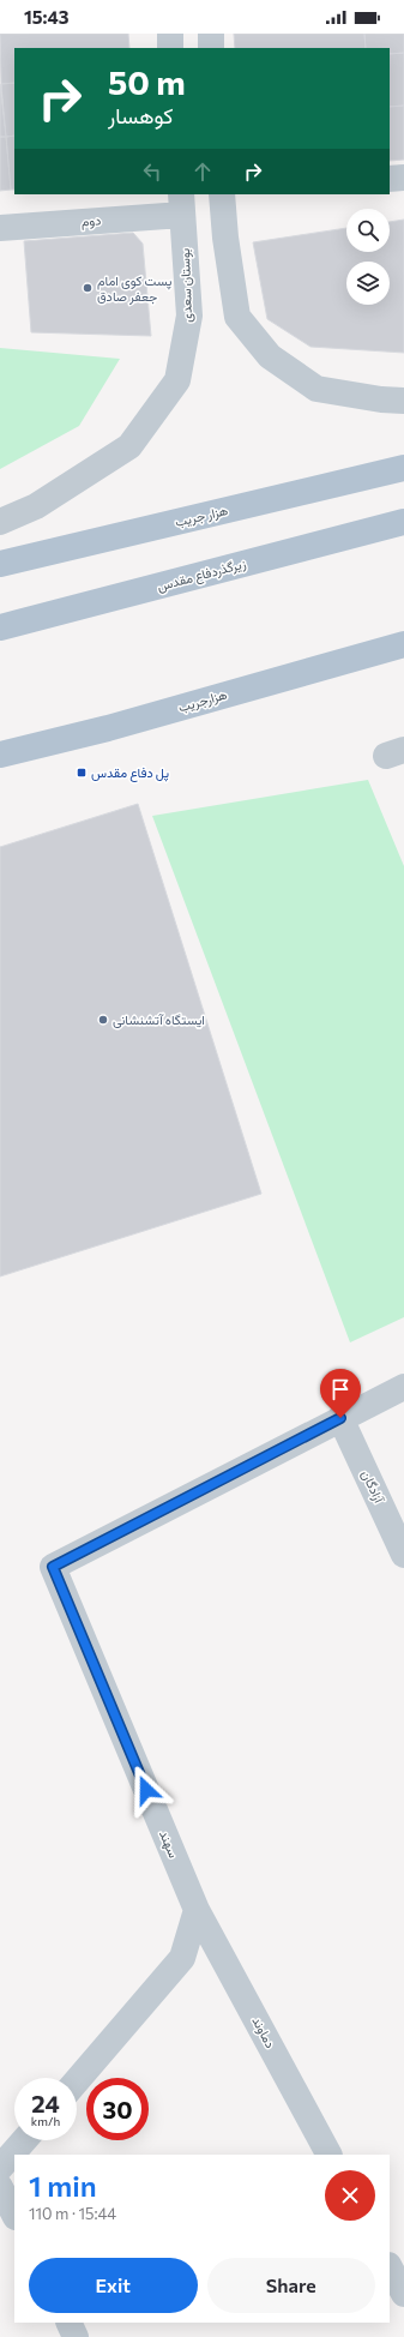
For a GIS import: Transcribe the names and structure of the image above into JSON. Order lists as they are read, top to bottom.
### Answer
{
  "streets": {
    "main road": ["هزار جریب", "زیرگذردفاع مقدس", "هزارجریب"],
    "street": [
      "دوم",
      "بوستان سعدی",
      "آزادگان",
      "سهند",
      "دماوند"
    ]
  },
  "crossings": [
    ["دوم", "بوستان سعدی"],
    ["آزادگان", "سهند"],
    ["سهند", "دماوند"]
  ],
  "places": {
    "other": ["پست کوی امام جعفر صادق", "ایستگاه آتشنشانی"],
    "transit": ["پل دفاع مقدس"]
  },
  "page": {
    "status": "15:43",
    "turn": ["50 m", "کوهسار"],
    "speed": "24 km/h",
    "limit": "30",
    "heading": ["1 min", "110 m · 15:44"],
    "buttons": ["Exit", "Share"]
  }
}
